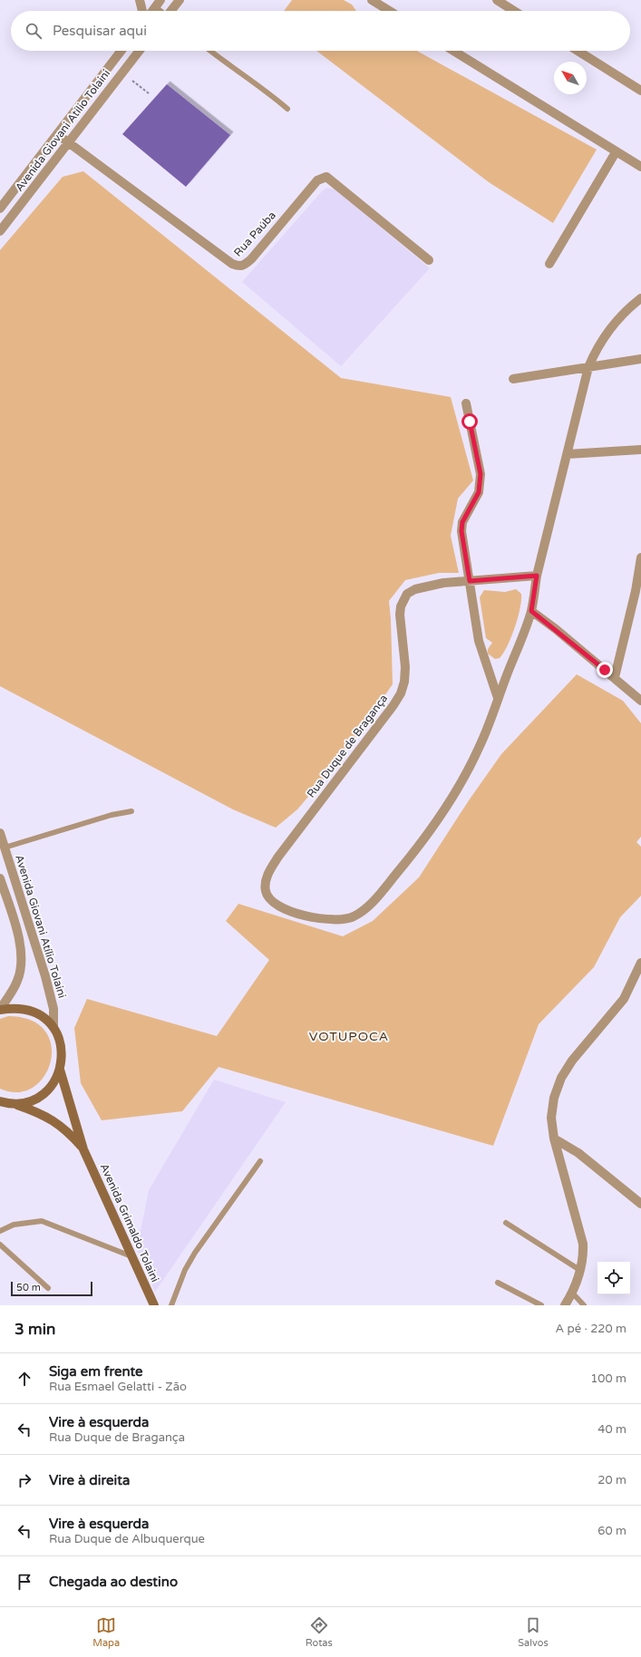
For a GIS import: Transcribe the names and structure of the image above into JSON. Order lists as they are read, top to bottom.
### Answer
{
  "streets": {
    "street": [
      "Avenida Giovani Atílio Tolaini",
      "Rua Paúba",
      "Rua Duque de Bragança",
      "Avenida Grimaldo Tolaini"
    ]
  },
  "crossings": [
    ["Avenida Giovani Atílio Tolaini", "Rua Paúba"]
  ],
  "districts": ["VOTUPOCA"],
  "scale_bar": "50 m",
  "north": "top left",
  "page": {
    "search": "Pesquisar aqui",
    "scale": "50 m",
    "heading": ["3 min", "A pé · 220 m"],
    "list": [
      ["Siga em frente", "Rua Esmael Gelatti - Zão", "100 m"],
      ["Vire à esquerda", "Rua Duque de Bragança", "40 m"],
      ["Vire à direita", "20 m"],
      ["Vire à esquerda", "Rua Duque de Albuquerque", "60 m"],
      "Chegada ao destino"
    ],
    "nav": ["Mapa", "Rotas", "Salvos"]
  }
}
